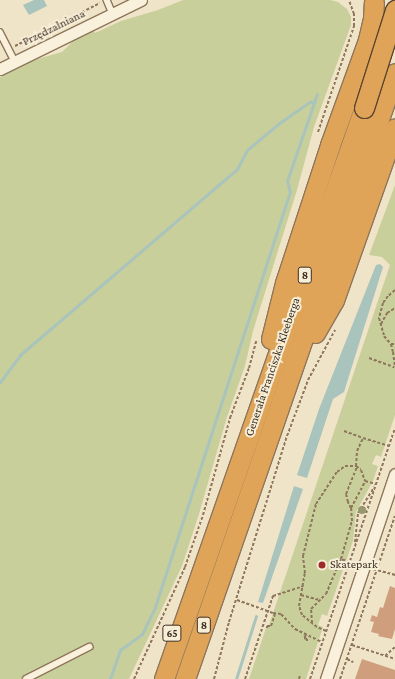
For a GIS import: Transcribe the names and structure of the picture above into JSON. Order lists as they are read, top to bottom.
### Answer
{
  "streets": {
    "highway": ["8", "Generała Franciszka Kleeberga", "65"],
    "street": ["Przędzalniana"]
  },
  "crossings": [
    ["Generała Franciszka Kleeberga", "65"]
  ],
  "places": ["Skatepark"]
}
